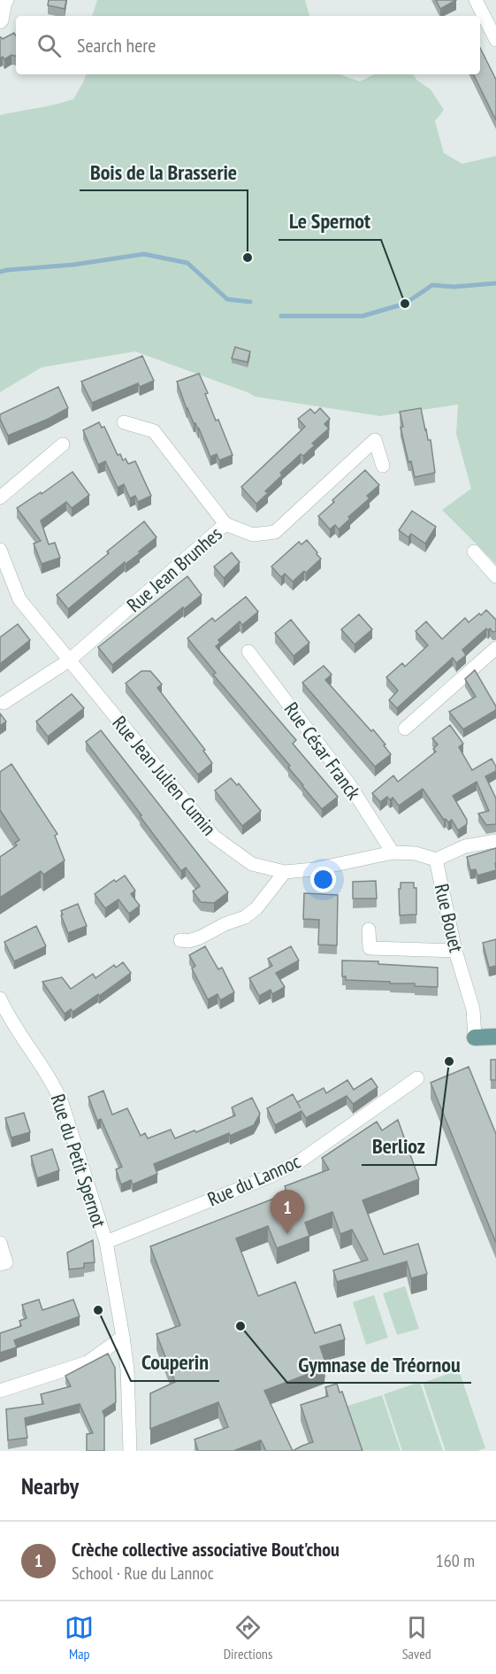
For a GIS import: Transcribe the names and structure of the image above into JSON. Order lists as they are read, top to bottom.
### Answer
{
  "streets": {
    "street": [
      "Rue Jean Brunhes",
      "Rue César Franck",
      "Rue Jean Julien Cumin",
      "Rue Bouet",
      "Rue du Petit Spernot",
      "Rue du Lannoc"
    ]
  },
  "crossings": [
    ["Rue Jean Brunhes", "Rue Jean Julien Cumin"],
    ["Rue César Franck", "Rue Jean Julien Cumin"],
    ["Rue Jean Julien Cumin", "Rue Bouet"],
    ["Rue du Petit Spernot", "Rue du Lannoc"]
  ],
  "places": [
    "Bois de la Brasserie",
    "Le Spernot",
    "Berlioz",
    "Couperin",
    "Gymnase de Tréornou"
  ],
  "page": {
    "search": "Search here",
    "pins": "1",
    "heading": "Nearby",
    "list": [
      {
        "mark": "1",
        "name": "Crèche collective associative Bout'chou",
        "note": "School · Rue du Lannoc",
        "value": "160 m"
      }
    ],
    "nav": ["Map", "Directions", "Saved"]
  }
}
